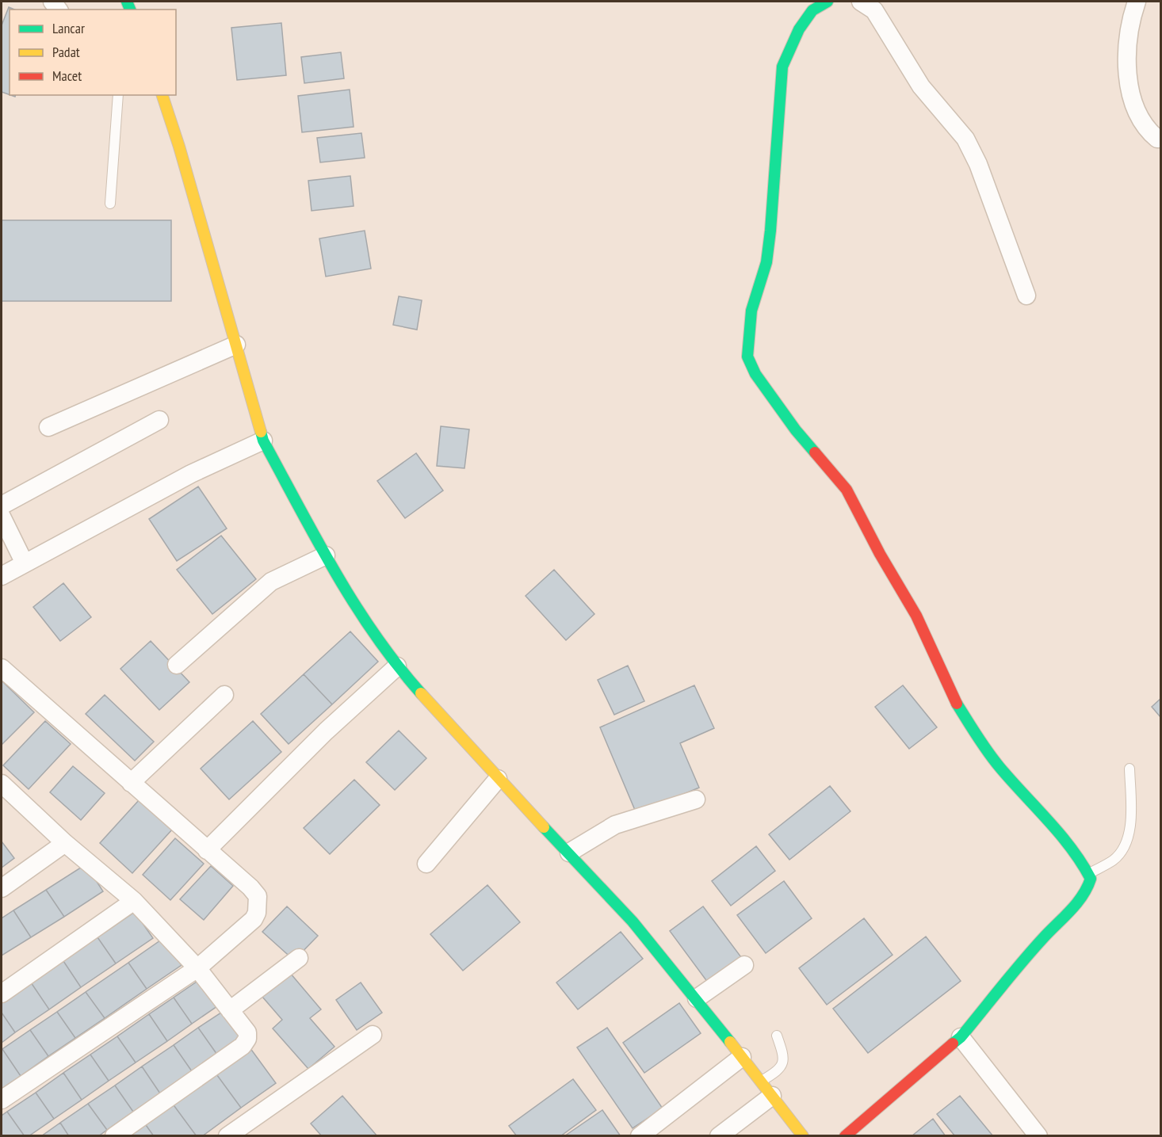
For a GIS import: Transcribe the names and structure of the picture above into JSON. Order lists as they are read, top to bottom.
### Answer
{
  "legend": ["Lancar", "Padat", "Macet"]
}
